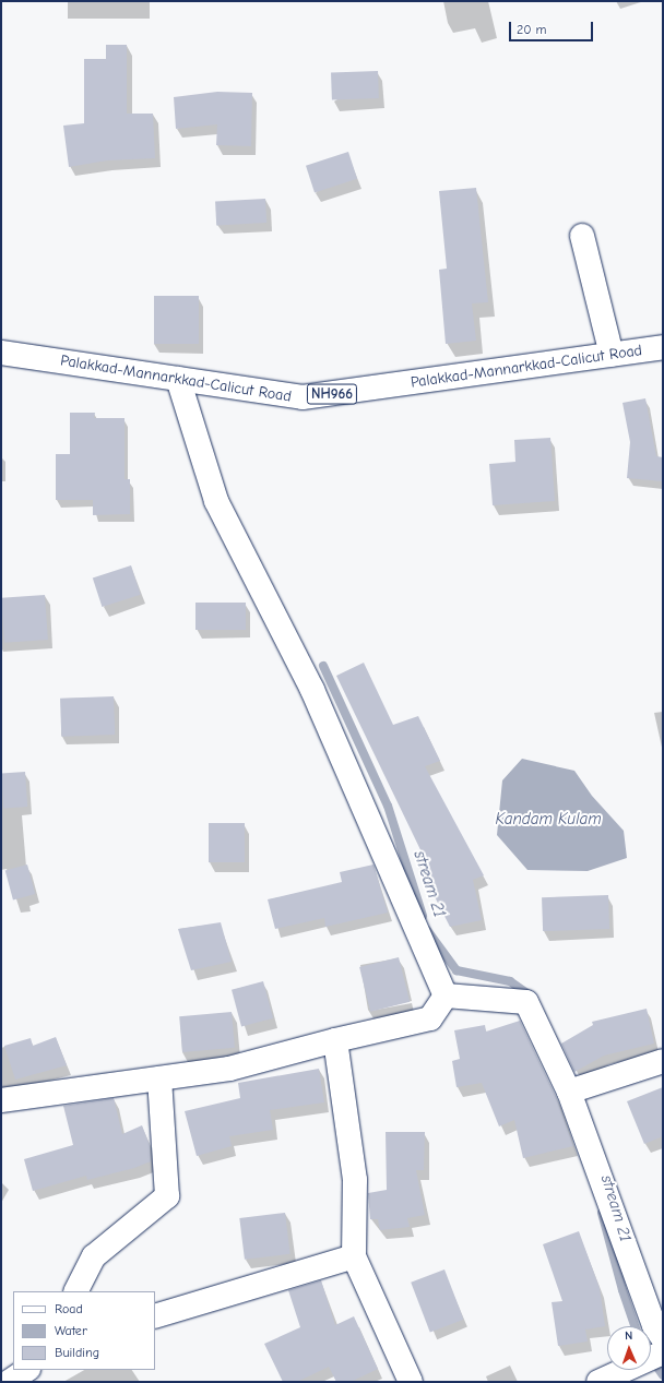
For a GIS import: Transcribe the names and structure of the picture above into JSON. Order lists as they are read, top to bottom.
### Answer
{
  "streets": {
    "main road": ["Palakkad-Mannarkkad-Calicut Road", "NH966"]
  },
  "water": ["Kandam Kulam", "stream 21"],
  "legend": ["Road", "Water", "Building"],
  "scale_bar": "20 m",
  "north": "top"
}
